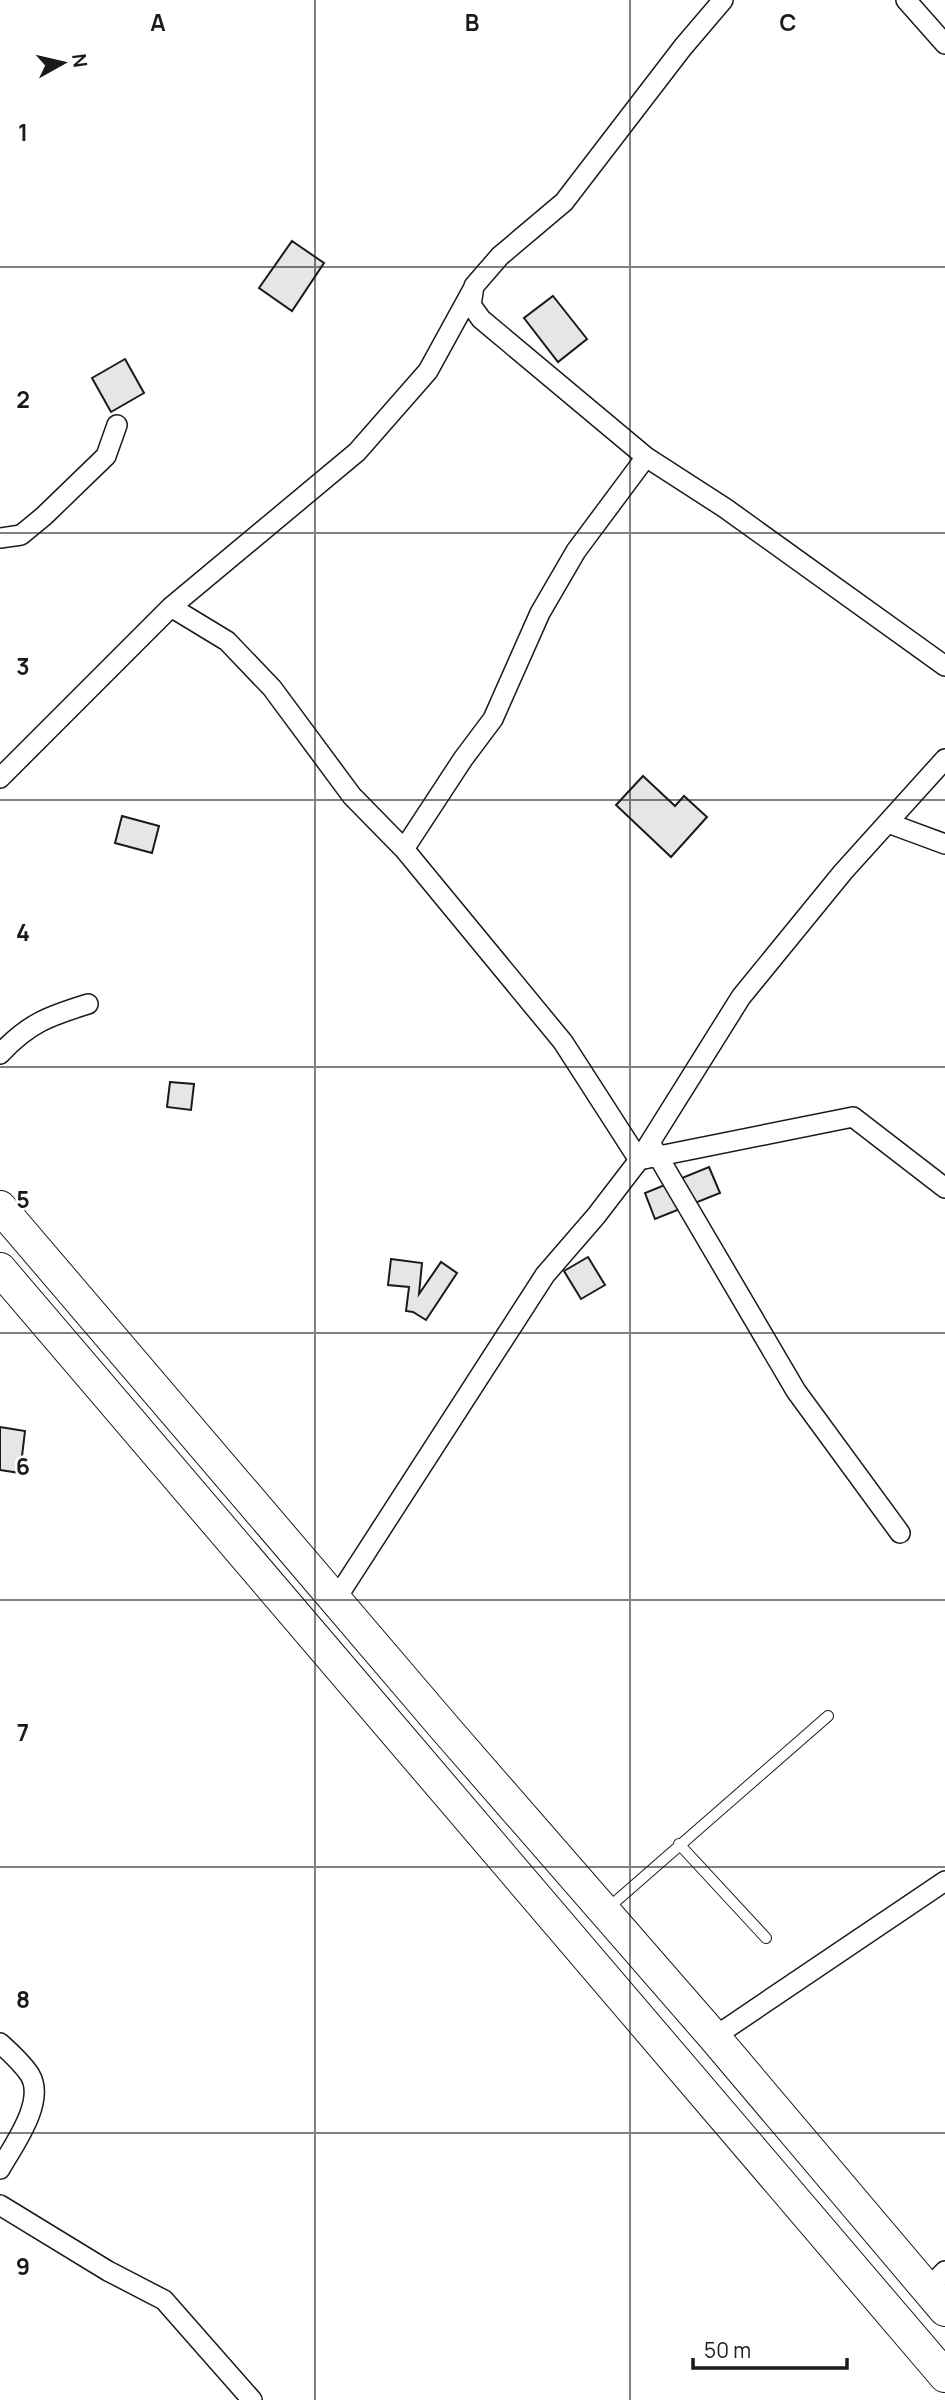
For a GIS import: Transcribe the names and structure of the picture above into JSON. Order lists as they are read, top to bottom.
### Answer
{
  "scale_bar": "50 m",
  "north": "right",
  "grid": {
    "columns": ["A", "B", "C"],
    "rows": [
      "1",
      "2",
      "3",
      "4",
      "5",
      "6",
      "7",
      "8",
      "9"
    ]
  }
}
